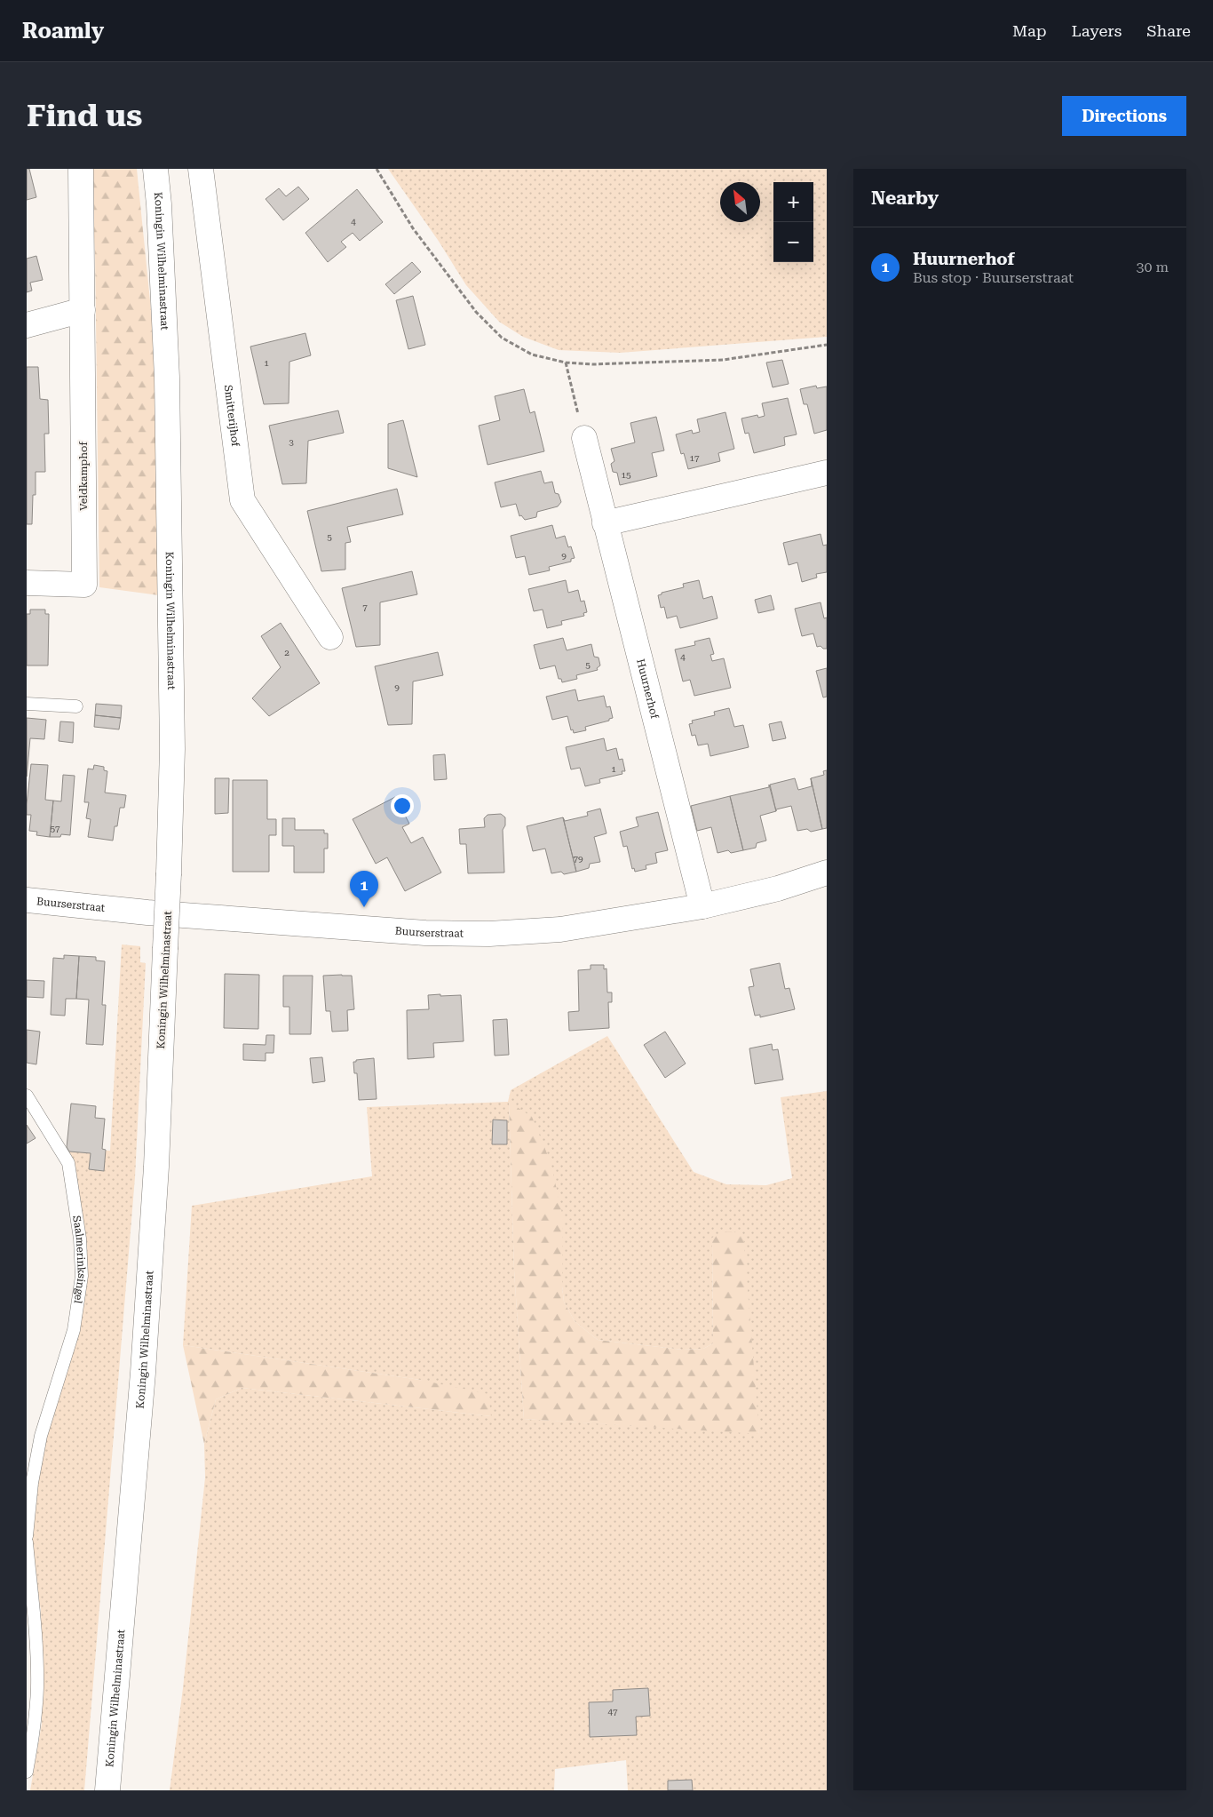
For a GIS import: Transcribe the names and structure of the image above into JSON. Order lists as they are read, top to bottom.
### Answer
{
  "streets": {
    "main road": [
      "Koningin Wilhelminastraat",
      "Smitterijhof",
      "Veldkamphof",
      "Huurnerhof",
      "Buurserstraat"
    ],
    "lane": ["Saalmerinksingel"]
  },
  "crossings": [
    ["Huurnerhof", "Buurserstraat"]
  ],
  "house_numbers": [
    "4",
    "1",
    "3",
    "17",
    "15",
    "5",
    "9",
    "7",
    "2",
    "4",
    "5",
    "9",
    "1",
    "57",
    "79",
    "47"
  ],
  "north": "top left",
  "page": {
    "header": "Roamly",
    "nav": ["Map", "Layers", "Share"],
    "buttons": "Directions",
    "title": "Find us",
    "heading": "Nearby",
    "map_buttons": ["+", "−"],
    "list": [
      {
        "mark": "1",
        "name": "Huurnerhof",
        "note": "Bus stop · Buurserstraat",
        "value": "30 m"
      }
    ],
    "pins": "1"
  }
}
